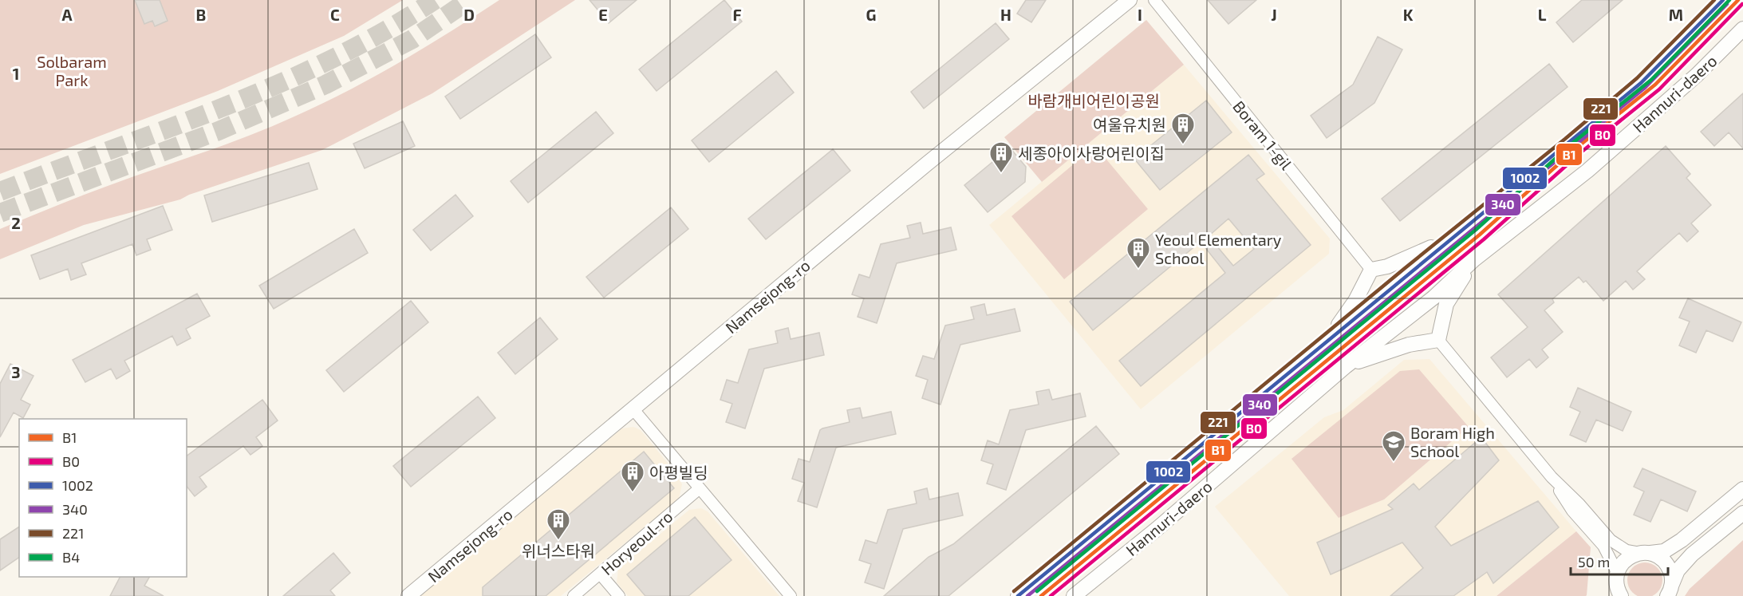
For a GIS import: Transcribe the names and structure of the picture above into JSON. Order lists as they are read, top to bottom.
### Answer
{
  "streets": {
    "street": [
      "Hannuri-daero",
      "Boram 1-gil",
      "Namsejong-ro",
      "Horyeoul-ro"
    ]
  },
  "parks": ["Solbaram Park", "바람개비어린이공원"],
  "places": {
    "building": [
      "여울유치원",
      "세종아이사랑어린이집",
      "Yeoul Elementary School",
      "아평빌딩",
      "위너스타워"
    ],
    "school or university": ["Boram High School"]
  },
  "lines": [
    "transit line B1",
    "transit line 1002",
    "transit line 221",
    "transit line B4",
    "transit line B0",
    "transit line 340"
  ],
  "legend": [
    "B1",
    "B0",
    "1002",
    "340",
    "221",
    "B4"
  ],
  "scale_bar": "50 m",
  "grid": {
    "columns": [
      "A",
      "B",
      "C",
      "D",
      "E",
      "F",
      "G",
      "H",
      "I",
      "J",
      "K",
      "L",
      "M"
    ],
    "rows": ["1", "2", "3"]
  }
}
